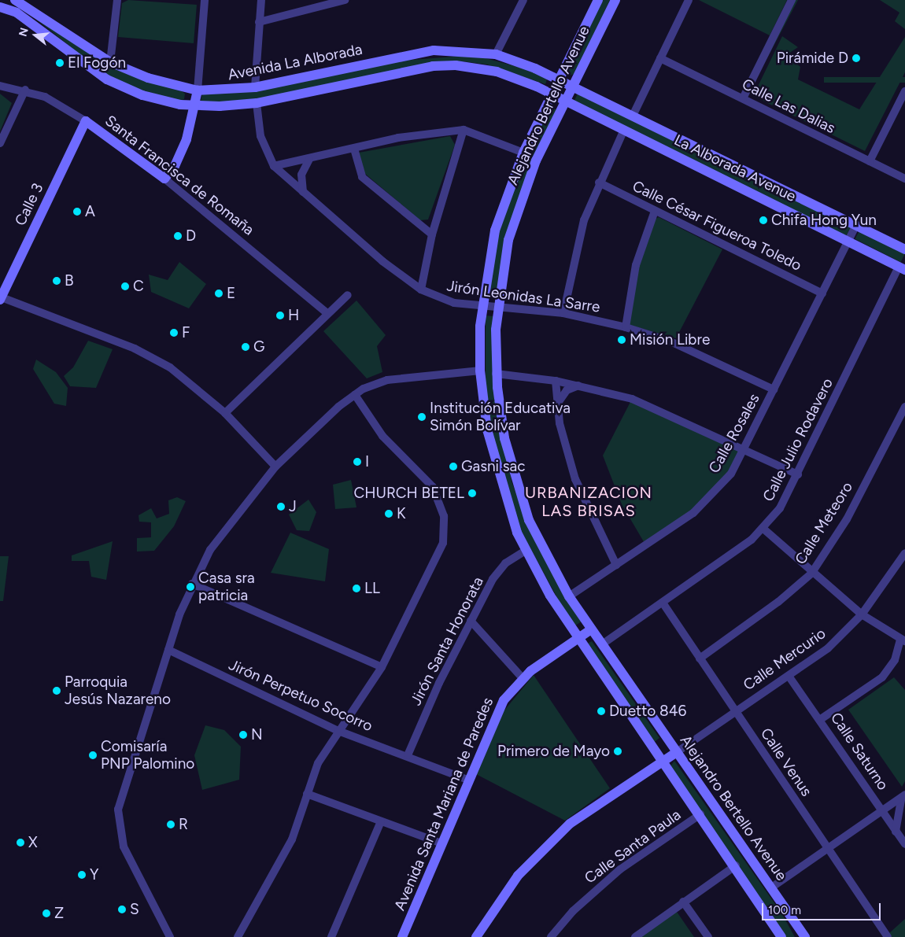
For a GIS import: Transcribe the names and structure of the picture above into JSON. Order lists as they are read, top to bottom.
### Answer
{
  "streets": {
    "main road": [
      "Avenida La Alborada",
      "Alejandro Bertello Avenue",
      "La Alborada Avenue",
      "Santa Francisca de Romaña",
      "Calle 3",
      "Avenida Santa Mariana de Paredes"
    ],
    "street": [
      "Calle Las Dalias",
      "Calle César Figueroa Toledo",
      "Jirón Leonidas La Sarre",
      "Calle Rosales",
      "Calle Julio Rodavero",
      "Calle Meteoro",
      "Jirón Santa Honorata",
      "Calle Mercurio",
      "Jirón Perpetuo Socorro",
      "Calle Saturno",
      "Calle Venus",
      "Calle Santa Paula"
    ]
  },
  "crossings": [
    ["Avenida La Alborada", "Alejandro Bertello Avenue"],
    ["Avenida La Alborada", "La Alborada Avenue"],
    ["Avenida La Alborada", "Jirón Leonidas La Sarre"],
    ["Alejandro Bertello Avenue", "La Alborada Avenue"],
    ["Alejandro Bertello Avenue", "Jirón Leonidas La Sarre"],
    ["Alejandro Bertello Avenue", "Calle Rosales"],
    ["Alejandro Bertello Avenue", "Calle Julio Rodavero"],
    ["Alejandro Bertello Avenue", "Jirón Santa Honorata"],
    ["Alejandro Bertello Avenue", "Calle Mercurio"],
    ["Alejandro Bertello Avenue", "Avenida Santa Mariana de Paredes"],
    ["Alejandro Bertello Avenue", "Calle Santa Paula"],
    ["La Alborada Avenue", "Calle Rosales"],
    ["La Alborada Avenue", "Calle Julio Rodavero"],
    ["Santa Francisca de Romaña", "Calle 3"],
    ["Calle César Figueroa Toledo", "Calle Rosales"],
    ["Jirón Leonidas La Sarre", "Calle Rosales"],
    ["Calle Julio Rodavero", "Calle Venus"],
    ["Calle Meteoro", "Calle Venus"],
    ["Jirón Santa Honorata", "Jirón Perpetuo Socorro"],
    ["Calle Mercurio", "Calle Saturno"],
    ["Calle Mercurio", "Calle Venus"],
    ["Jirón Perpetuo Socorro", "Avenida Santa Mariana de Paredes"]
  ],
  "districts": ["URBANIZACION LAS BRISAS"],
  "places": [
    "Pirámide D",
    "El Fogón",
    "A",
    "Chifa Hong Yun",
    "D",
    "B",
    "C",
    "E",
    "H",
    "F",
    "Misión Libre",
    "G",
    "Institución Educativa Simón Bolívar",
    "I",
    "Gasni sac",
    "CHURCH BETEL",
    "J",
    "K",
    "Casa sra patricia",
    "LL",
    "Parroquia Jesús Nazareno",
    "Duetto 846",
    "N",
    "Primero de Mayo",
    "Comisaría PNP Palomino",
    "R",
    "X",
    "Y",
    "S",
    "Z"
  ],
  "scale_bar": "100 m",
  "north": "left"
}
